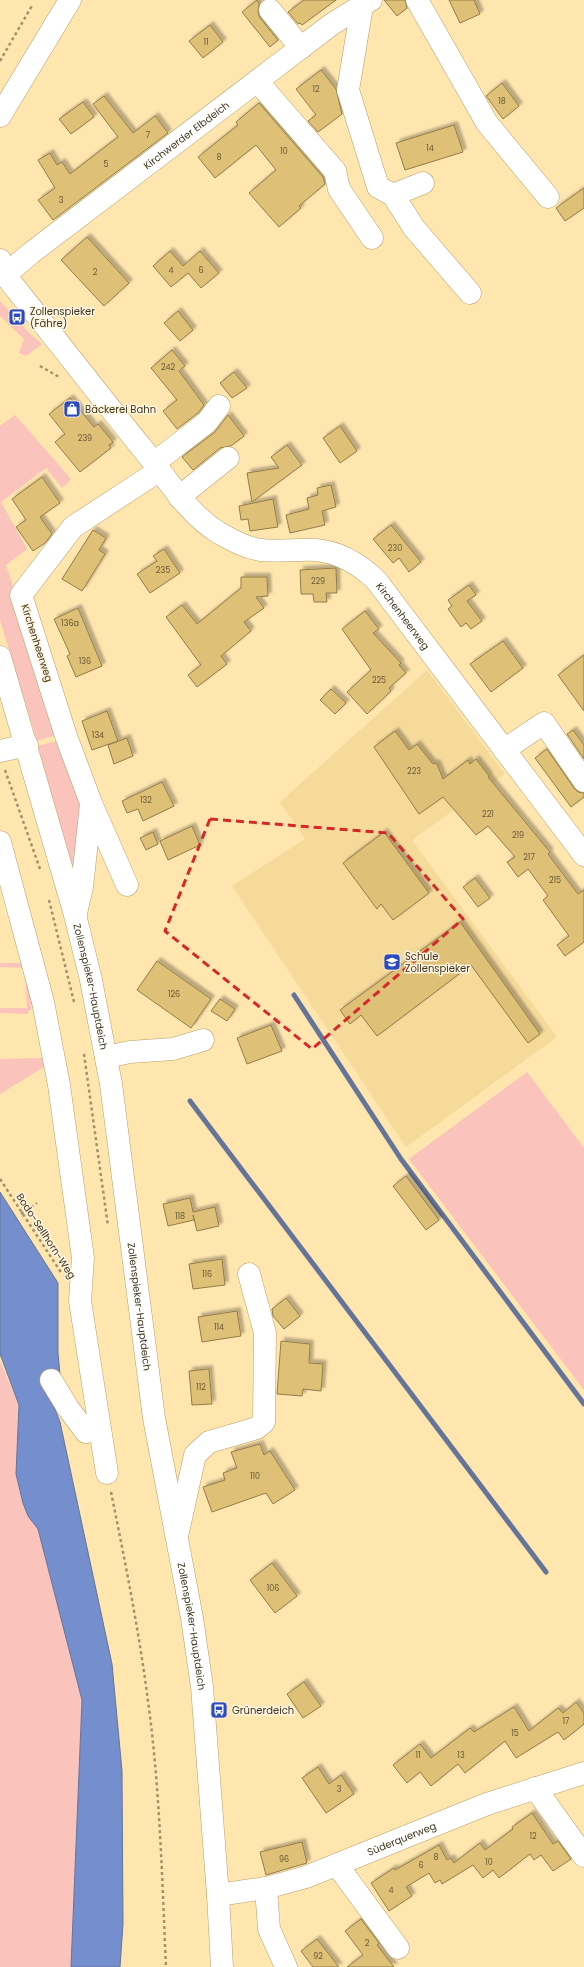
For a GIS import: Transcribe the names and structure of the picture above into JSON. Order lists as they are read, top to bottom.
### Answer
{
  "streets": {
    "street": [
      "Kirchwerder Elbdeich",
      "Kirchenheerweg",
      "Zollenspieker-Hauptdeich",
      "Süderquerweg"
    ],
    "path": ["Bodo-Sellhorn-Weg"]
  },
  "crossings": [
    ["Kirchwerder Elbdeich", "Kirchenheerweg"],
    ["Kirchenheerweg", "Zollenspieker-Hauptdeich"],
    ["Zollenspieker-Hauptdeich", "Süderquerweg"]
  ],
  "places": {
    "bus stop": ["Zollenspieker (Fähre)", "Grünerdeich"],
    "shop": ["Bäckerei Bahn"],
    "school or university": ["Schule Zollenspieker"]
  },
  "house_numbers": [
    "11",
    "12",
    "18",
    "7",
    "14",
    "10",
    "8",
    "5",
    "3",
    "4",
    "6",
    "2",
    "242",
    "239",
    "230",
    "235",
    "229",
    "136a",
    "136",
    "225",
    "134",
    "223",
    "132",
    "221",
    "219",
    "217",
    "215",
    "126",
    "118",
    "116",
    "114",
    "112",
    "110",
    "106",
    "17",
    "15",
    "11",
    "13",
    "3",
    "12",
    "8",
    "96",
    "10",
    "6",
    "4",
    "2",
    "92"
  ]
}
